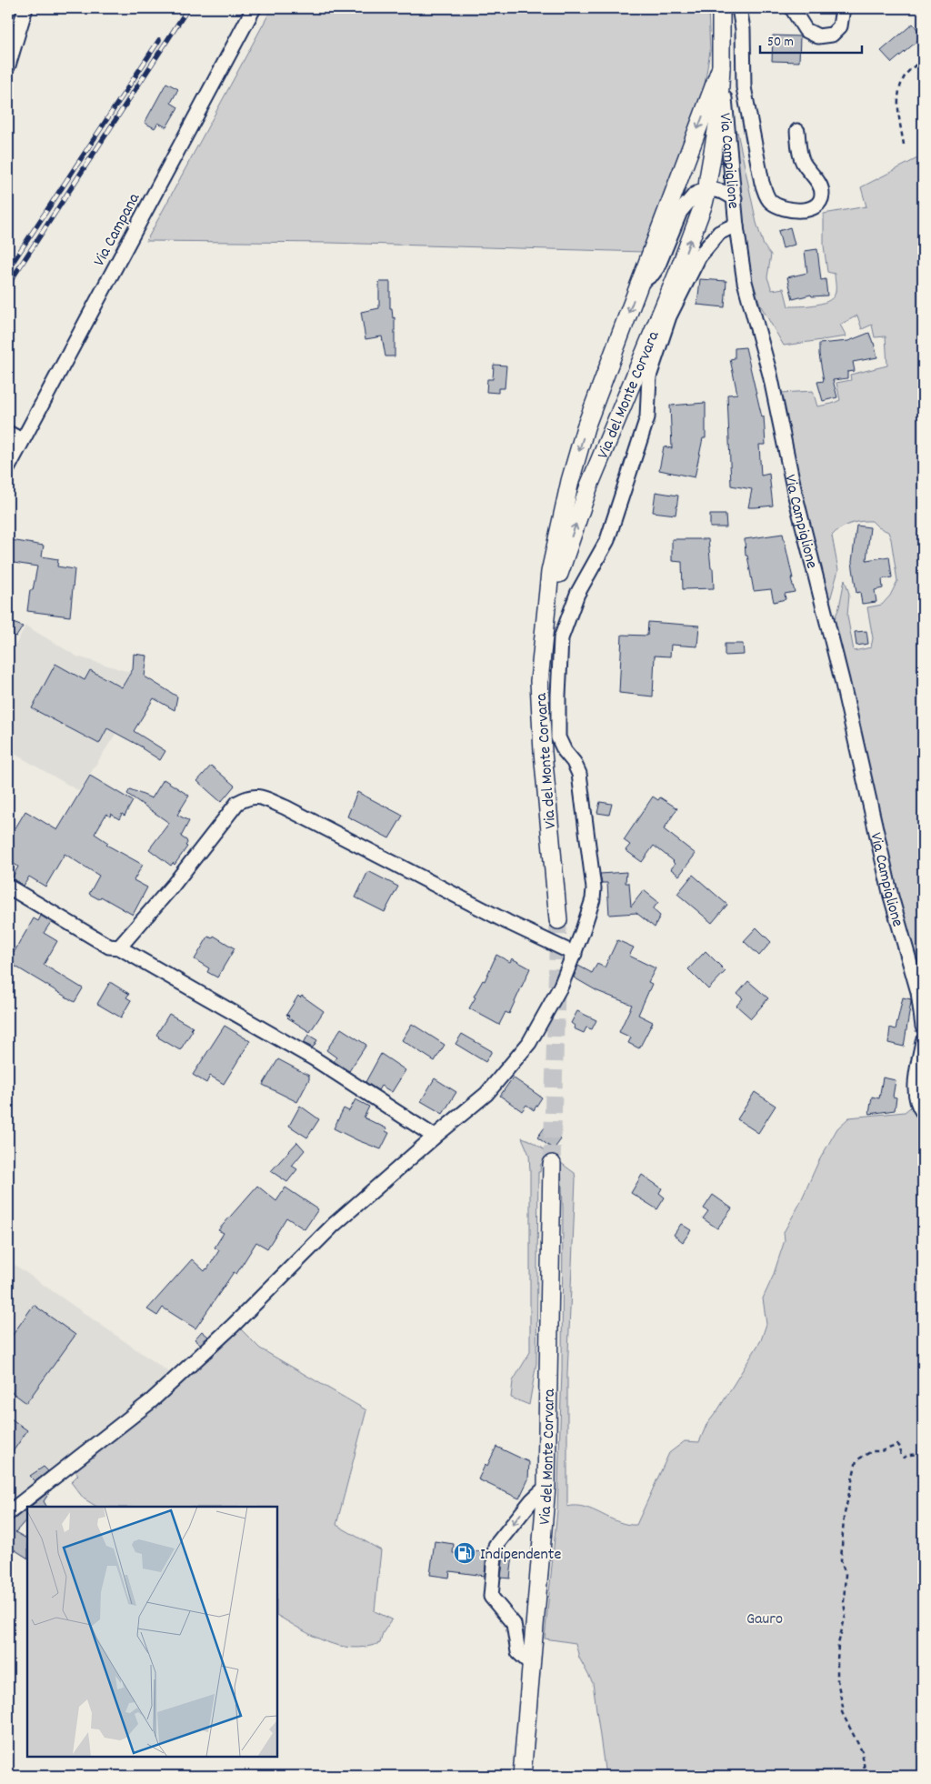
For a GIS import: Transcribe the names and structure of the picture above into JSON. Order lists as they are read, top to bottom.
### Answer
{
  "streets": {
    "main road": ["Via Campiglione", "Via del Monte Corvara"],
    "street": ["Via Campana"]
  },
  "crossings": [
    ["Via Campiglione", "Via del Monte Corvara"]
  ],
  "parks": ["Gauro"],
  "places": {
    "fuel station": ["Indipendente"]
  },
  "scale_bar": "50 m"
}
